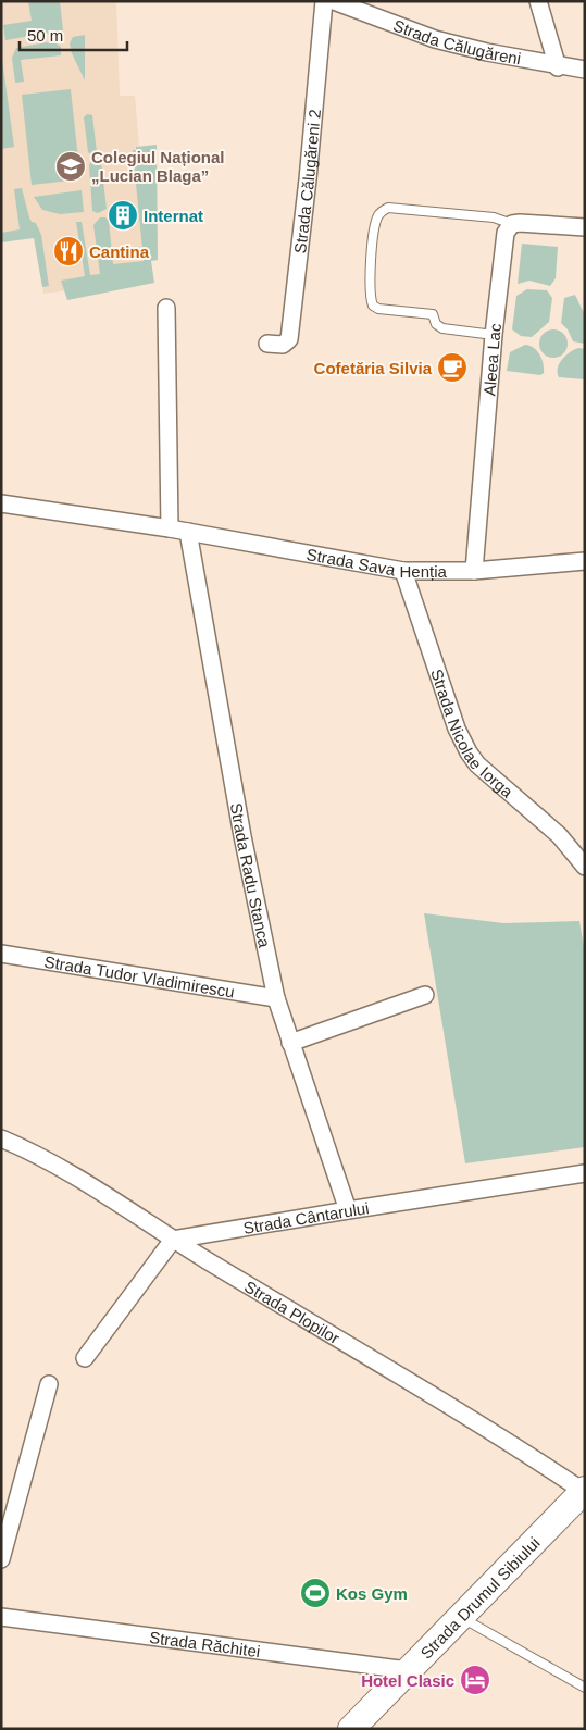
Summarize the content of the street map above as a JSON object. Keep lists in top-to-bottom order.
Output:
{
  "streets": {
    "main road": ["Strada Drumul Sibiului"],
    "street": [
      "Strada Călugăreni",
      "Strada Călugăreni 2",
      "Aleea Lac",
      "Strada Sava Henția",
      "Strada Nicolae Iorga",
      "Strada Radu Stanca",
      "Strada Tudor Vladimirescu",
      "Strada Cântarului",
      "Strada Plopilor",
      "Strada Răchitei"
    ]
  },
  "crossings": [
    ["Aleea Lac", "Strada Sava Henția"],
    ["Strada Sava Henția", "Strada Nicolae Iorga"],
    ["Strada Sava Henția", "Strada Radu Stanca"],
    ["Strada Radu Stanca", "Strada Tudor Vladimirescu"],
    ["Strada Radu Stanca", "Strada Cântarului"],
    ["Strada Cântarului", "Strada Plopilor"],
    ["Strada Plopilor", "Strada Drumul Sibiului"],
    ["Strada Drumul Sibiului", "Strada Răchitei"]
  ],
  "places": {
    "school or university": ["Colegiul Național „Lucian Blaga”"],
    "building": ["Internat"],
    "restaurant": ["Cantina"],
    "cafe": ["Cofetăria Silvia"],
    "sports": ["Kos Gym"],
    "hotel": ["Hotel Clasic"]
  },
  "scale_bar": "50 m"
}
